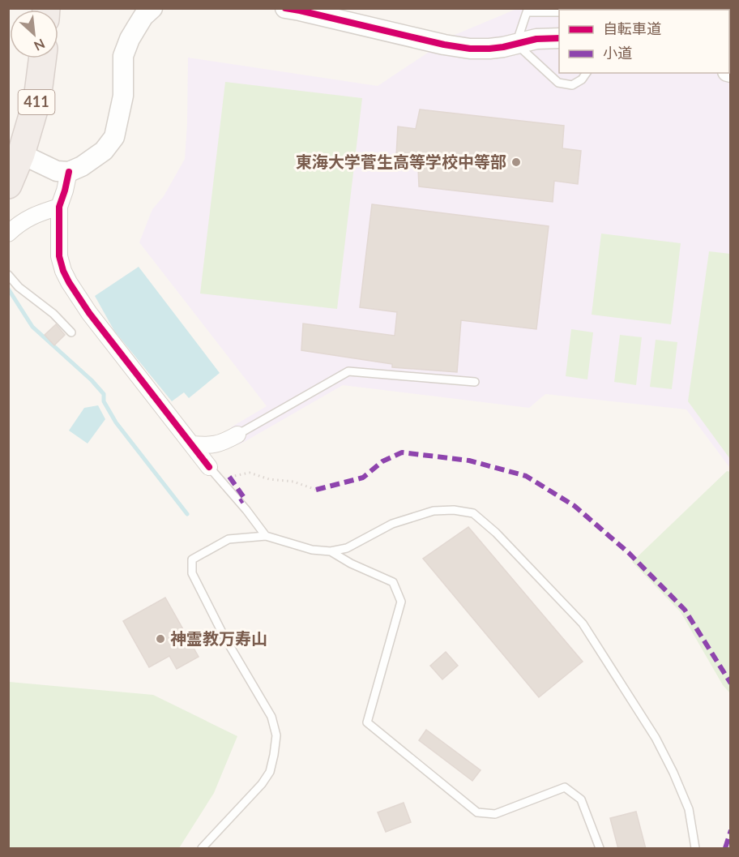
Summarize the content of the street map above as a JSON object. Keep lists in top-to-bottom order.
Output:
{
  "streets": {
    "highway": ["411"]
  },
  "places": ["東海大学菅生高等学校中等部", "神霊教万寿山"],
  "legend": ["自転車道", "小道"],
  "north": "bottom right"
}
